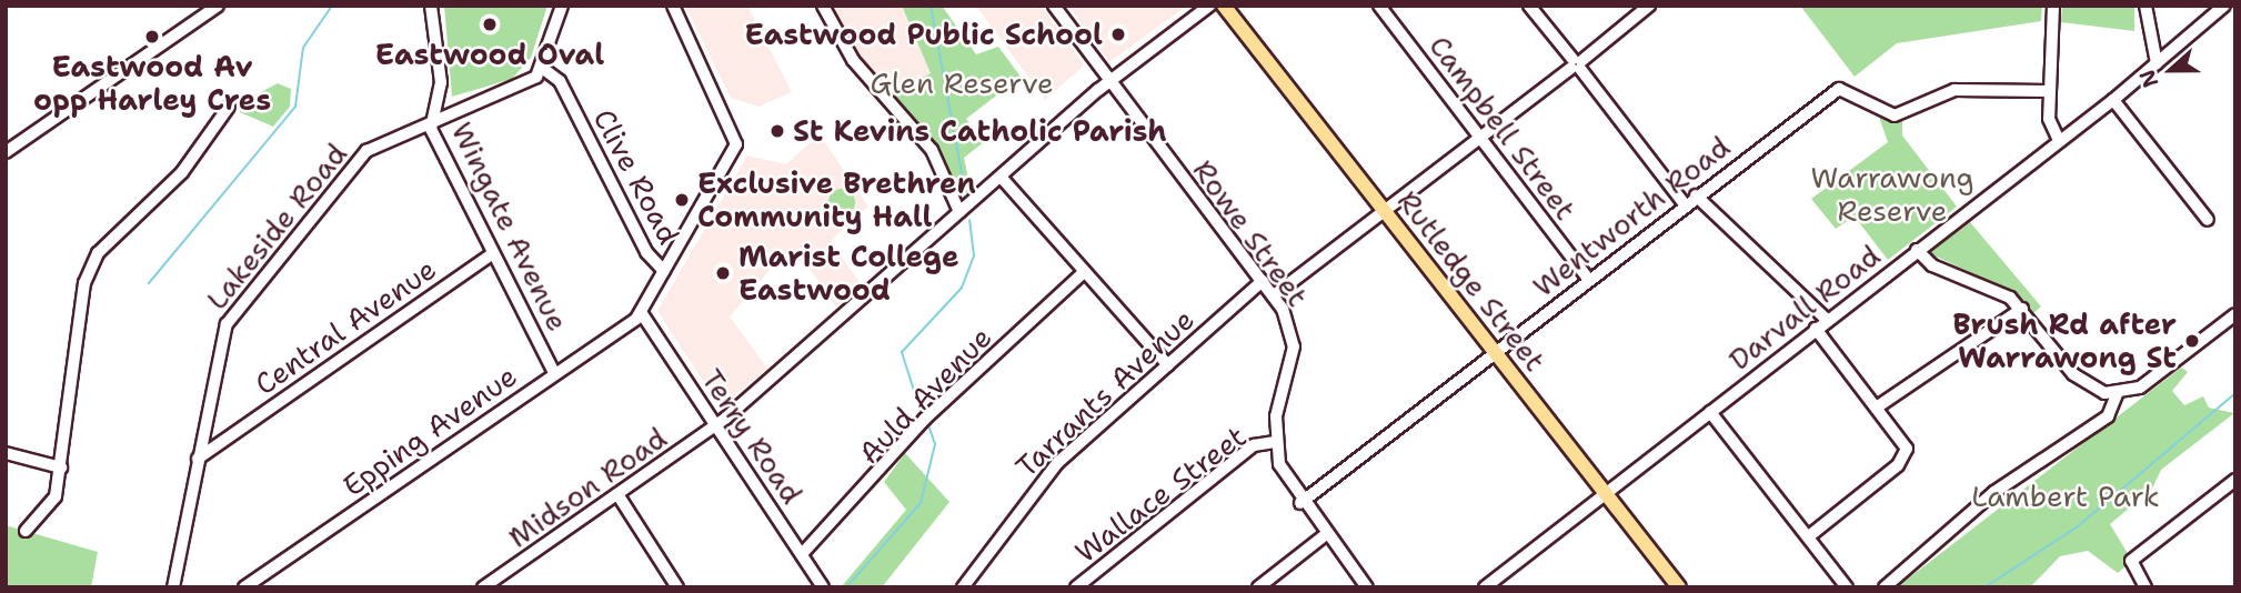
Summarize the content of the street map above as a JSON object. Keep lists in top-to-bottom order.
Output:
{
  "streets": {
    "main road": ["Rutledge Street"],
    "street": [
      "Campbell Street",
      "Clive Road",
      "Wentworth Road",
      "Lakeside Road",
      "Wingate Avenue",
      "Rowe Street",
      "Darvall Road",
      "Central Avenue",
      "Tarrants Avenue",
      "Auld Avenue",
      "Epping Avenue",
      "Terry Road",
      "Midson Road",
      "Wallace Street"
    ]
  },
  "crossings": [
    ["Campbell Street", "Wentworth Road"],
    ["Clive Road", "Lakeside Road"],
    ["Wentworth Road", "Rutledge Street"],
    ["Lakeside Road", "Wingate Avenue"],
    ["Lakeside Road", "Central Avenue"],
    ["Wingate Avenue", "Central Avenue"],
    ["Wingate Avenue", "Epping Avenue"],
    ["Rowe Street", "Tarrants Avenue"],
    ["Rowe Street", "Midson Road"],
    ["Rowe Street", "Wallace Street"],
    ["Rutledge Street", "Darvall Road"],
    ["Auld Avenue", "Terry Road"],
    ["Epping Avenue", "Terry Road"],
    ["Terry Road", "Midson Road"]
  ],
  "parks": ["Glen Reserve", "Warrawong Reserve", "Lambert Park"],
  "places": [
    "Eastwood Oval",
    "Eastwood Public School",
    "Eastwood Av opp Harley Cres",
    "St Kevins Catholic Parish",
    "Exclusive Brethren Community Hall",
    "Marist College Eastwood",
    "Brush Rd after Warrawong St"
  ],
  "north": "left"
}
